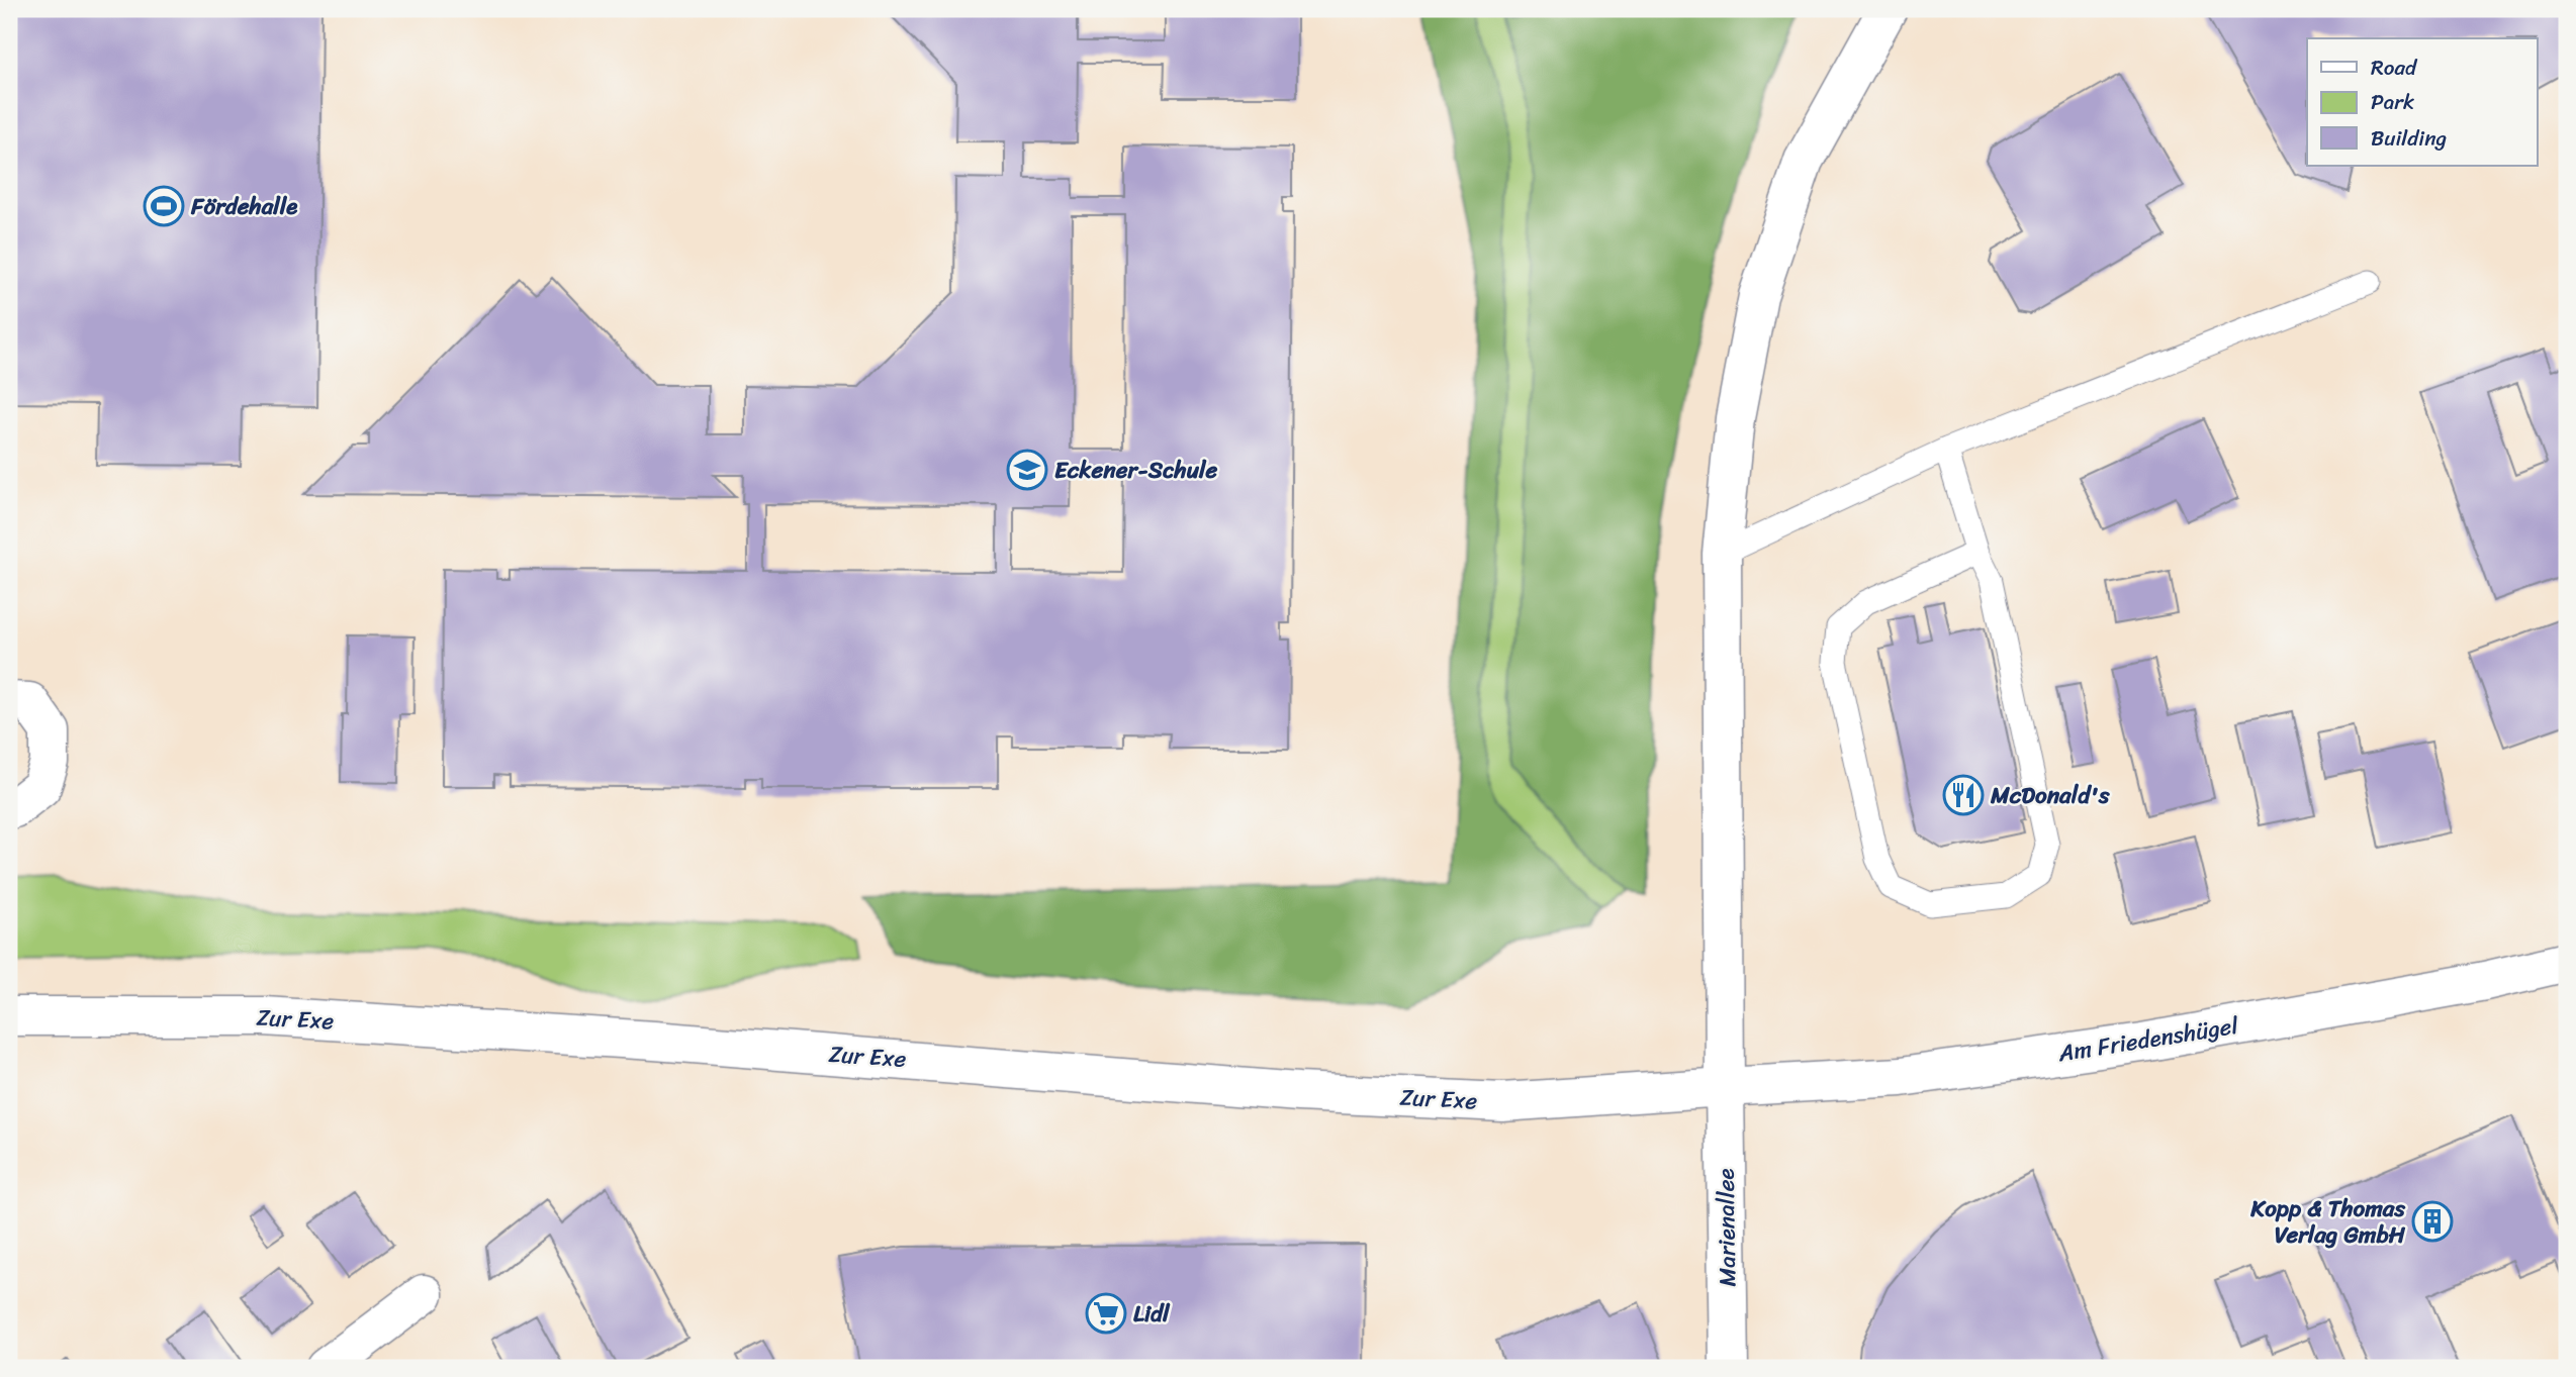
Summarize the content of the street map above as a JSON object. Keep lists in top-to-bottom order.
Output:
{
  "streets": {
    "main road": ["Zur Exe", "Am Friedenshügel", "Marienallee"]
  },
  "crossings": [
    ["Zur Exe", "Am Friedenshügel"],
    ["Zur Exe", "Marienallee"],
    ["Am Friedenshügel", "Marienallee"]
  ],
  "places": {
    "sports": ["Fördehalle"],
    "school or university": ["Eckener-Schule"],
    "restaurant": ["McDonald's"],
    "building": ["Kopp & Thomas Verlag GmbH"],
    "supermarket": ["Lidl"]
  },
  "legend": ["Road", "Park", "Building"]
}
